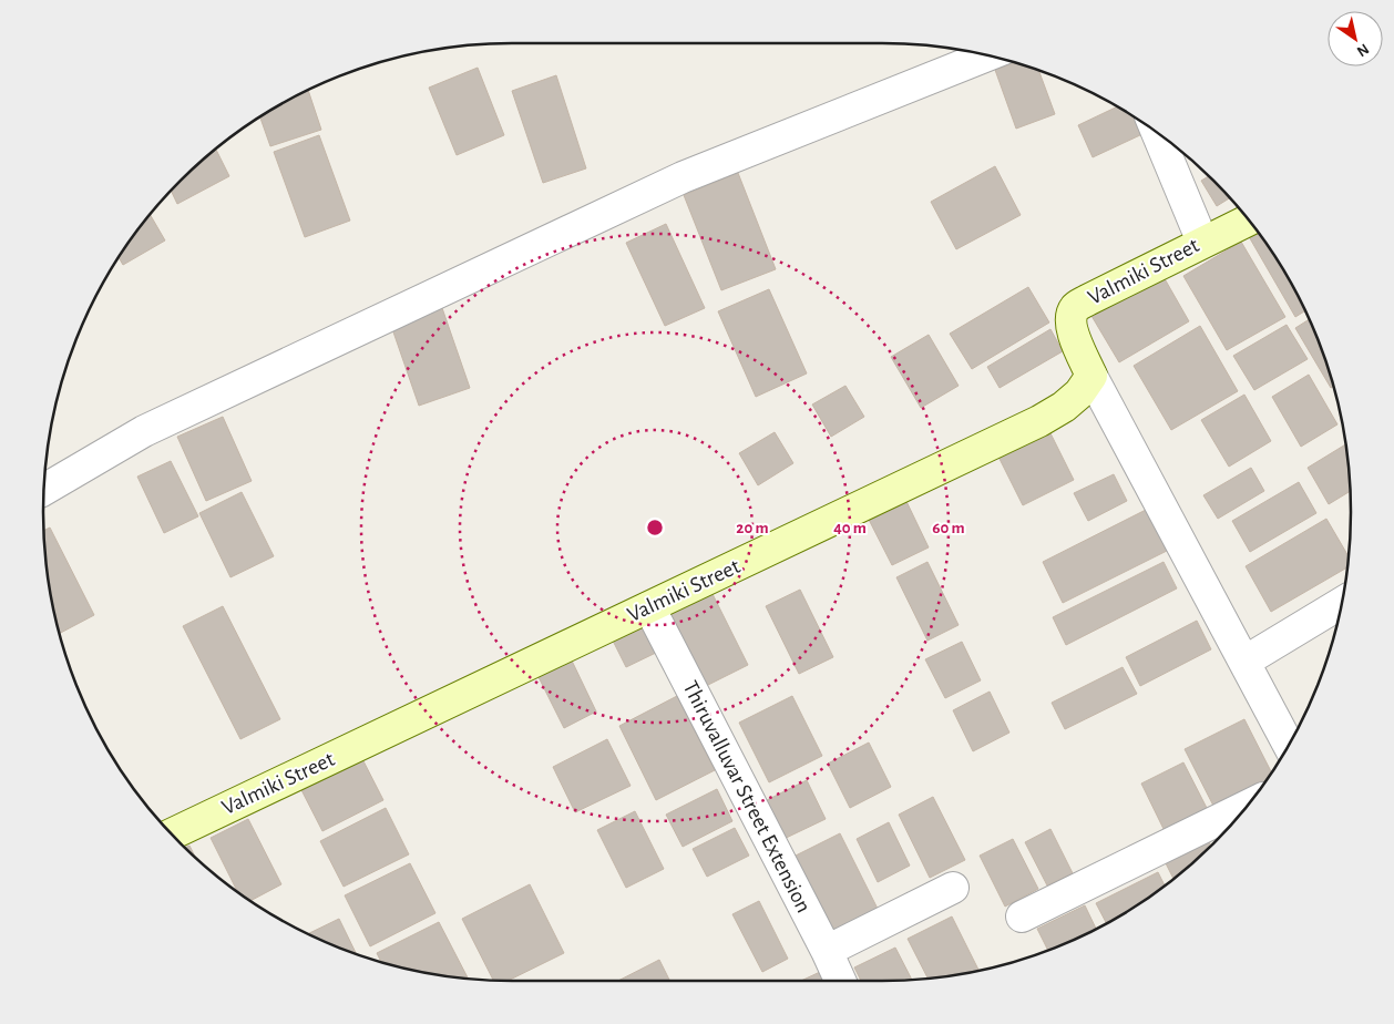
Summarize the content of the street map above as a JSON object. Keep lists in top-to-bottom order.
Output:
{
  "streets": {
    "street": ["Valmiki Street", "Thiruvalluvar Street Extension"]
  },
  "crossings": [
    ["Valmiki Street", "Thiruvalluvar Street Extension"]
  ],
  "north": "bottom right",
  "rings": ["20 m", "40 m", "60 m"]
}
